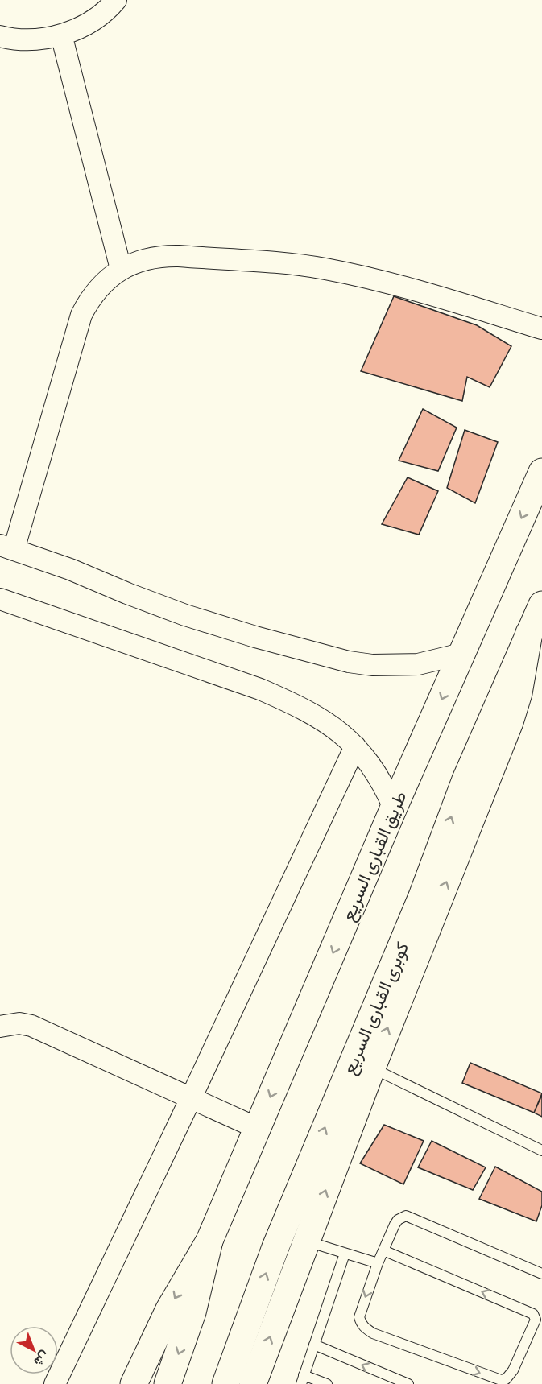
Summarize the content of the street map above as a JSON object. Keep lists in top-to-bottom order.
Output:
{
  "streets": {
    "highway": ["طريق القبارى السريع", "كوبرى القبارى السريع"]
  },
  "north": "bottom right"
}
